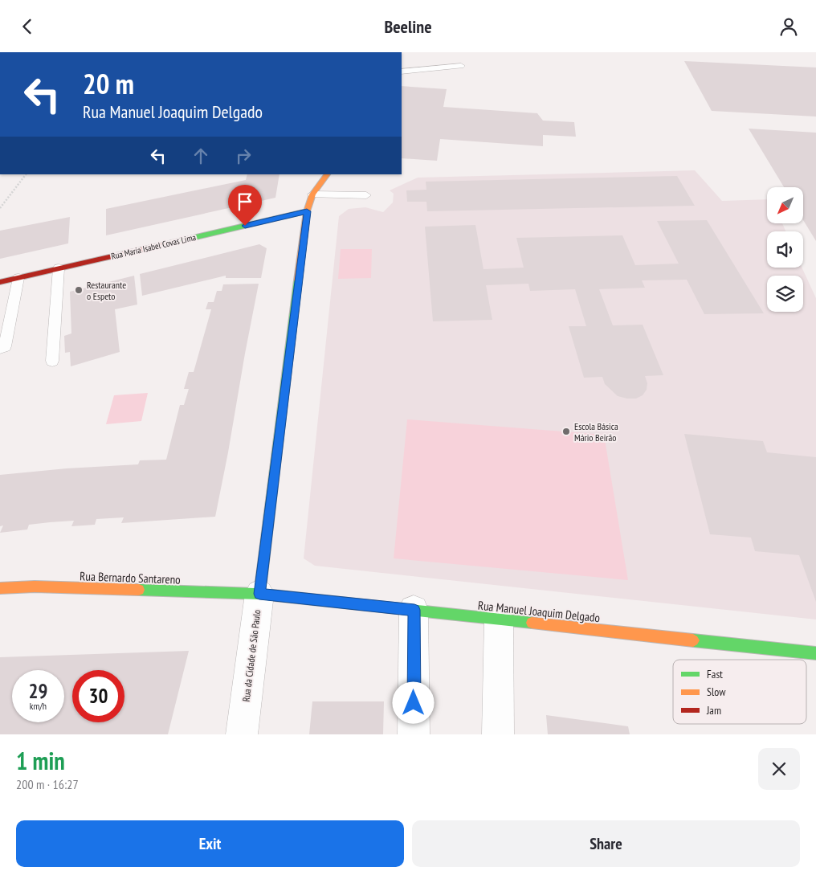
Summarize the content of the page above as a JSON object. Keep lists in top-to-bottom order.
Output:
{
  "streets": {
    "street": [
      "Rua Maria Isabel Covas Lima",
      "Rua Bernardo Santareno",
      "Rua Manuel Joaquim Delgado",
      "Rua da Cidade de São Paulo"
    ]
  },
  "crossings": [
    ["Rua Maria Isabel Covas Lima", "Rua da Cidade de São Paulo"],
    ["Rua Bernardo Santareno", "Rua Manuel Joaquim Delgado"],
    ["Rua Bernardo Santareno", "Rua da Cidade de São Paulo"],
    ["Rua Manuel Joaquim Delgado", "Rua da Cidade de São Paulo"]
  ],
  "places": ["Restaurante o Espeto", "Escola Básica Mário Beirão"],
  "legend": ["Fast", "Slow", "Jam"],
  "north": "bottom left",
  "page": {
    "header": "Beeline",
    "turn": ["20 m", "Rua Manuel Joaquim Delgado"],
    "speed": "29 km/h",
    "limit": "30",
    "heading": ["1 min", "200 m · 16:27"],
    "buttons": ["Exit", "Share"]
  }
}
